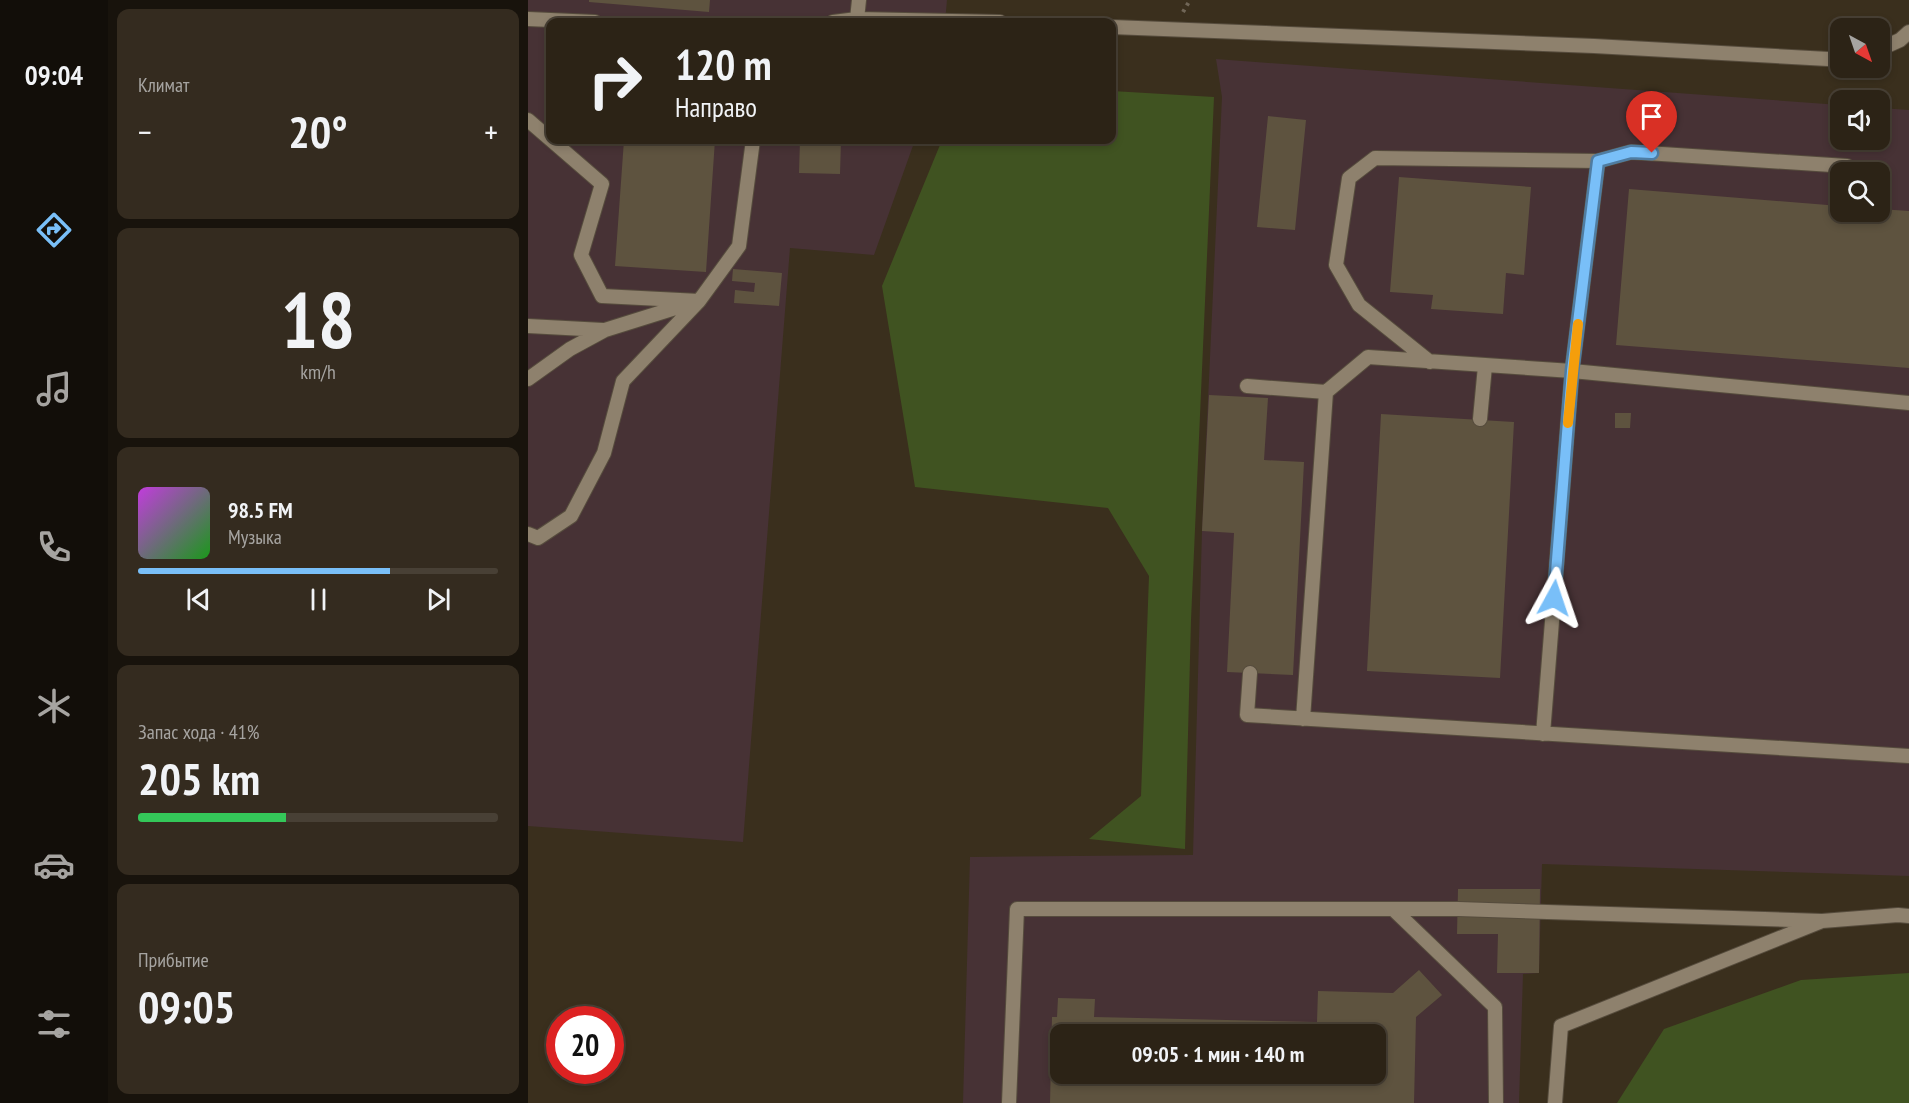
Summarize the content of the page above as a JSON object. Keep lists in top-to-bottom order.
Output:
{
  "north": "bottom right",
  "page": {
    "tabs": "09:04",
    "tile": [
      "Климат",
      ["18", "km/h"],
      ["Запас хода · 41%", "205 km"],
      ["Прибытие", "09:05"]
    ],
    "turn": ["120 m", "Направо"],
    "heat": ["−", "20°", "+"],
    "song": ["98.5 FM", "Музыка"],
    "limit": "20",
    "trip": "09:05 · 1 мин · 140 m"
  }
}
